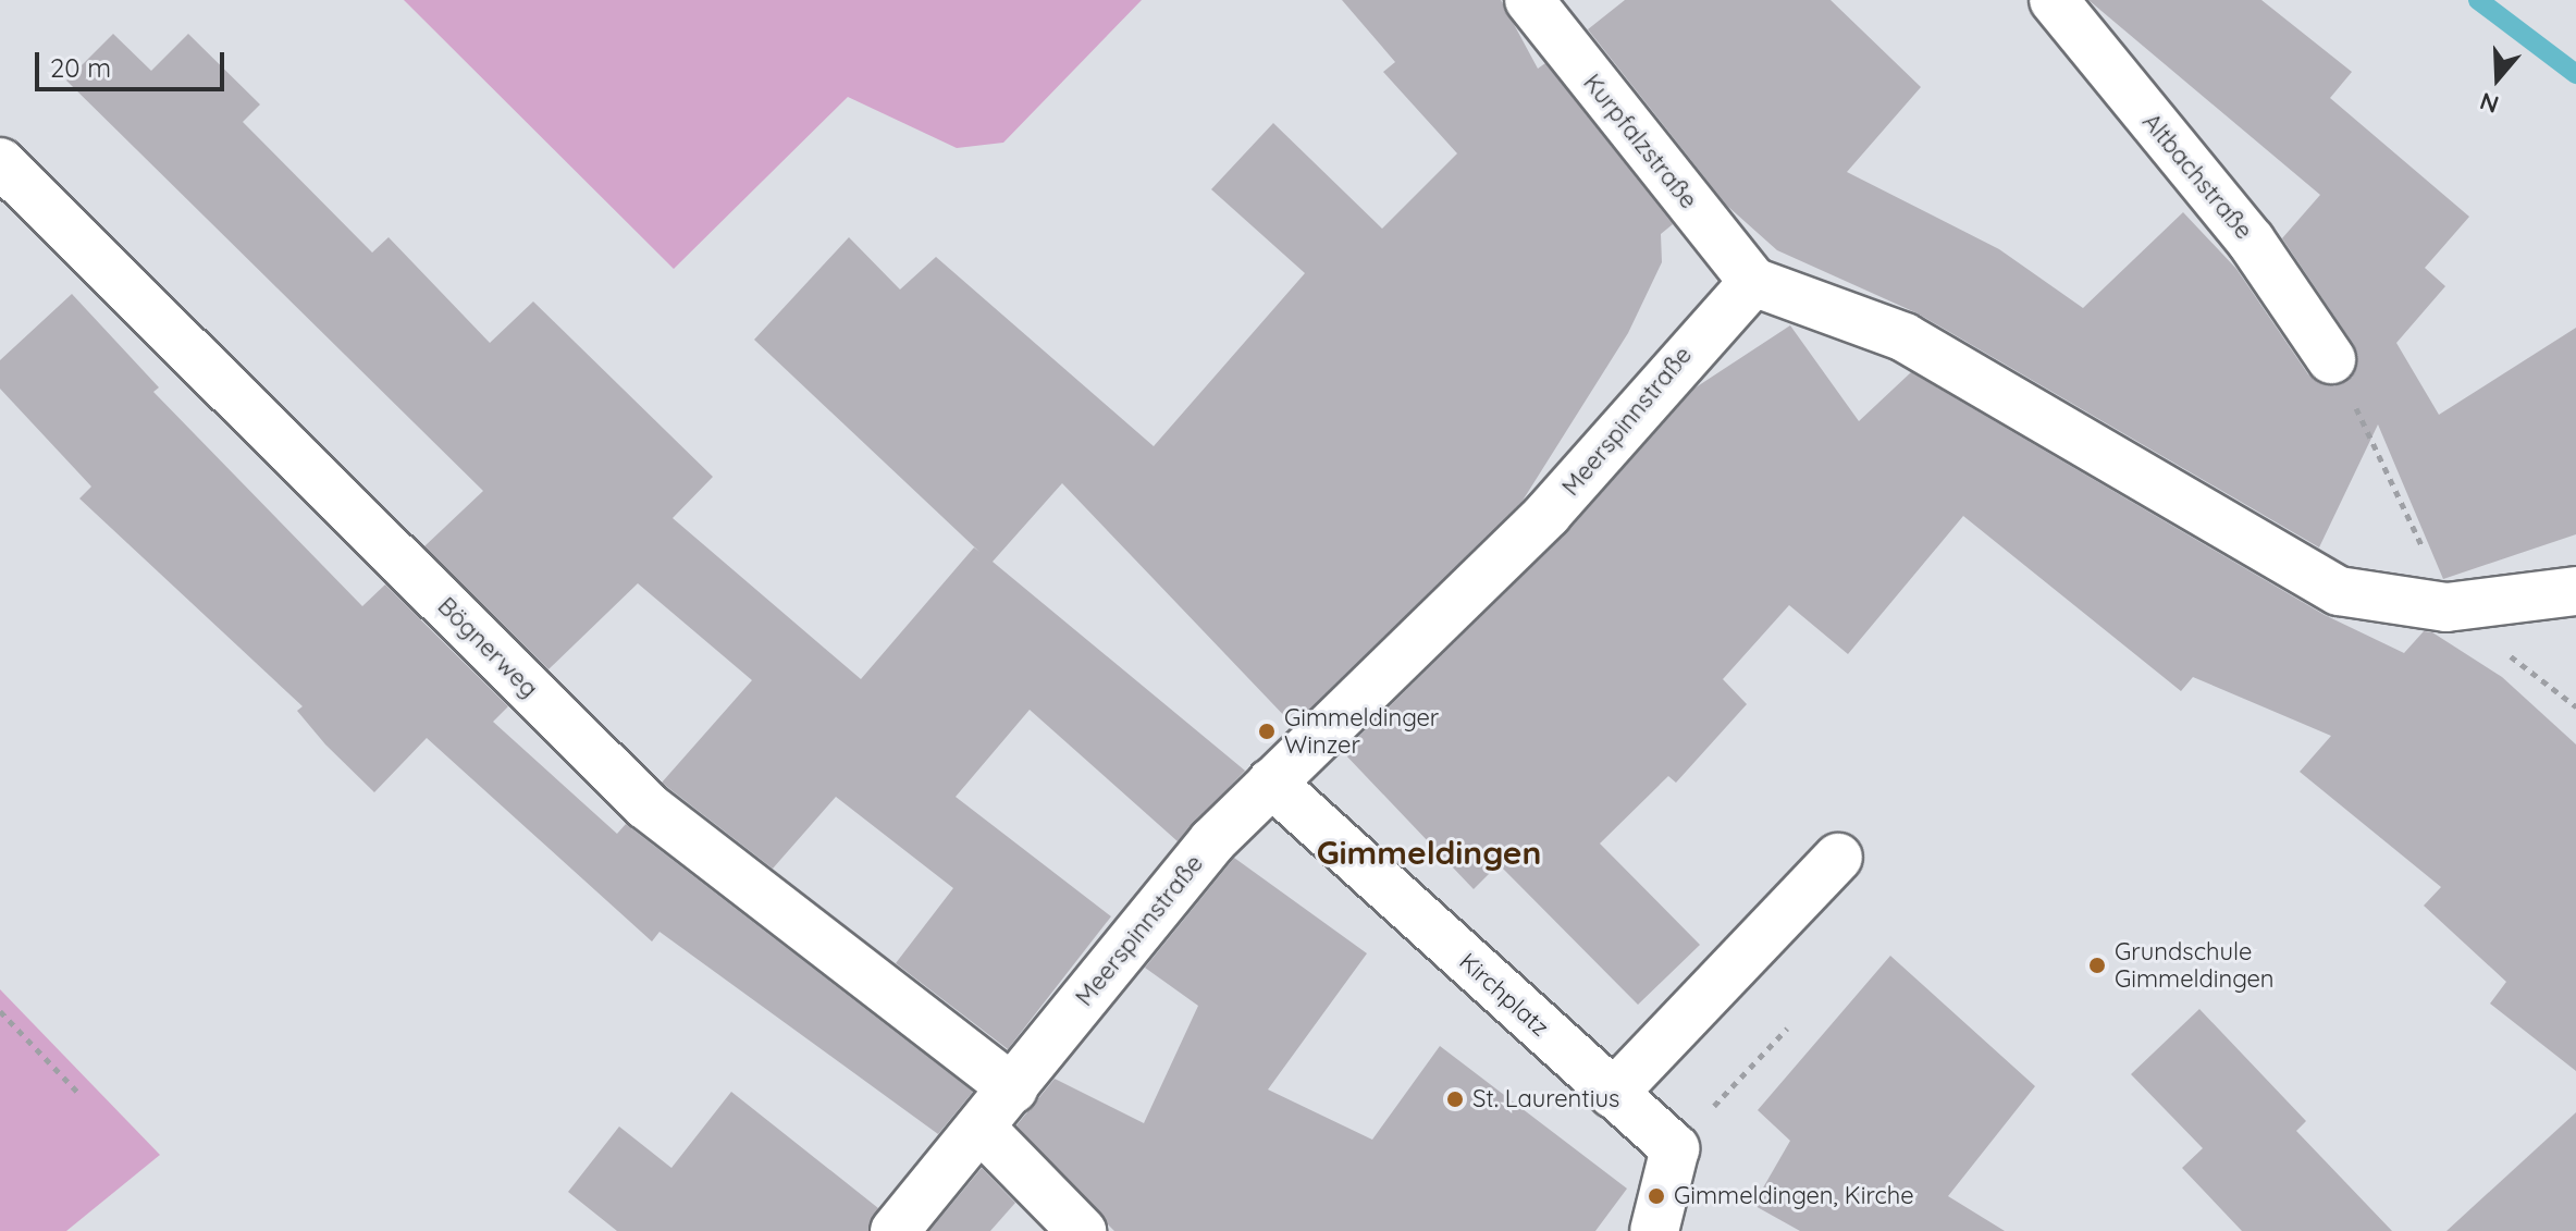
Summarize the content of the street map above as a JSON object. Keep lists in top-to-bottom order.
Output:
{
  "streets": {
    "street": [
      "Kurpfalzstraße",
      "Altbachstraße",
      "Meerspinnstraße",
      "Bögnerweg",
      "Kirchplatz"
    ]
  },
  "crossings": [
    ["Kurpfalzstraße", "Meerspinnstraße"],
    ["Meerspinnstraße", "Bögnerweg"],
    ["Meerspinnstraße", "Kirchplatz"]
  ],
  "districts": ["Gimmeldingen"],
  "places": [
    "Gimmeldinger Winzer",
    "Grundschule Gimmeldingen",
    "St. Laurentius",
    "Gimmeldingen, Kirche"
  ],
  "scale_bar": "20 m",
  "north": "bottom"
}
